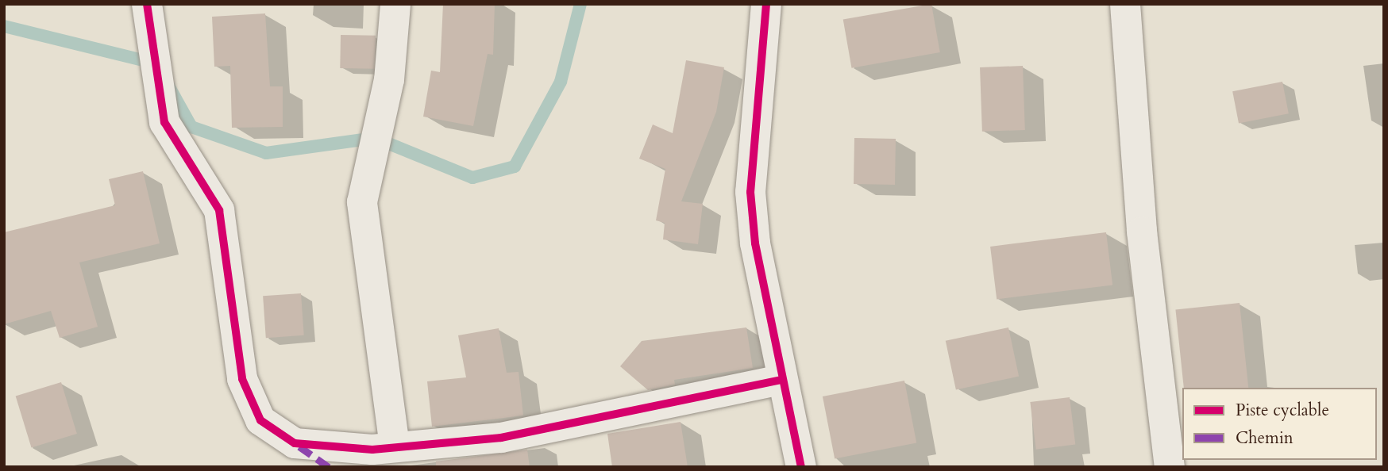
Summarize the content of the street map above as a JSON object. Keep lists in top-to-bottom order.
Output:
{
  "legend": ["Piste cyclable", "Chemin"]
}
